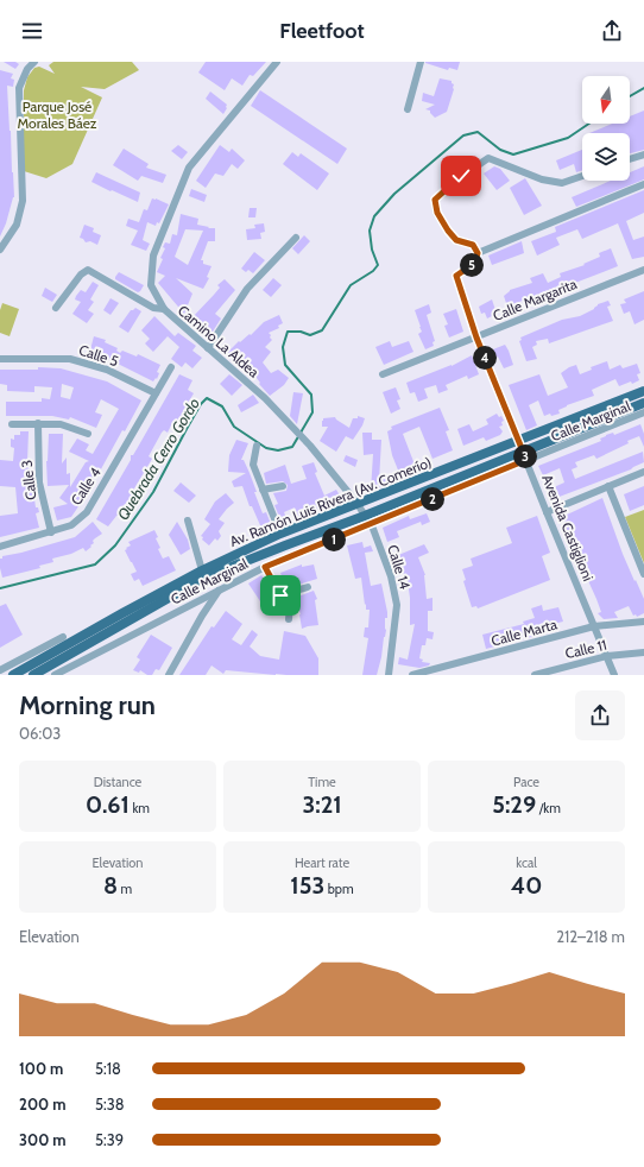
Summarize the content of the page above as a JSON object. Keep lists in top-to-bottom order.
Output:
{
  "streets": {
    "main road": ["Av. Ramón Luis Rivera (Av. Comerío)"],
    "street": [
      "Calle Margarita",
      "Camino La Aldea",
      "Calle 5",
      "Calle Marginal",
      "Calle 3",
      "Calle 4",
      "Avenida Castiglioni",
      "Calle 14",
      "Calle Marta",
      "Calle 11"
    ]
  },
  "crossings": [
    ["Calle Margarita", "Avenida Castiglioni"],
    ["Camino La Aldea", "Calle Marginal"],
    ["Camino La Aldea", "Av. Ramón Luis Rivera (Av. Comerío)"],
    ["Camino La Aldea", "Calle 14"],
    ["Calle 5", "Calle 4"],
    ["Calle Marginal", "Av. Ramón Luis Rivera (Av. Comerío)"],
    ["Calle Marginal", "Avenida Castiglioni"],
    ["Calle Marginal", "Calle 14"],
    ["Calle 3", "Calle 4"],
    ["Av. Ramón Luis Rivera (Av. Comerío)", "Avenida Castiglioni"],
    ["Avenida Castiglioni", "Calle Marta"],
    ["Avenida Castiglioni", "Calle 11"]
  ],
  "water": ["Quebrada Cerro Gordo"],
  "parks": ["Parque José Morales Báez"],
  "north": "bottom",
  "page": {
    "header": "Fleetfoot",
    "pins": [
      "5",
      "4",
      "3",
      "2",
      "1"
    ],
    "heading": ["Morning run", "06:03"],
    "stats": [
      ["Distance", "0.61 km"],
      ["Time", "3:21"],
      ["Pace", "5:29 /km"],
      ["Elevation", "8 m"],
      ["Heart rate", "153 bpm"],
      ["kcal", "40"]
    ],
    "chart": ["Elevation", "212–218 m"],
    "list": [
      {
        "name": "100 m",
        "note": "5:18"
      },
      {
        "name": "200 m",
        "note": "5:38"
      },
      {
        "name": "300 m",
        "note": "5:39"
      }
    ]
  }
}
